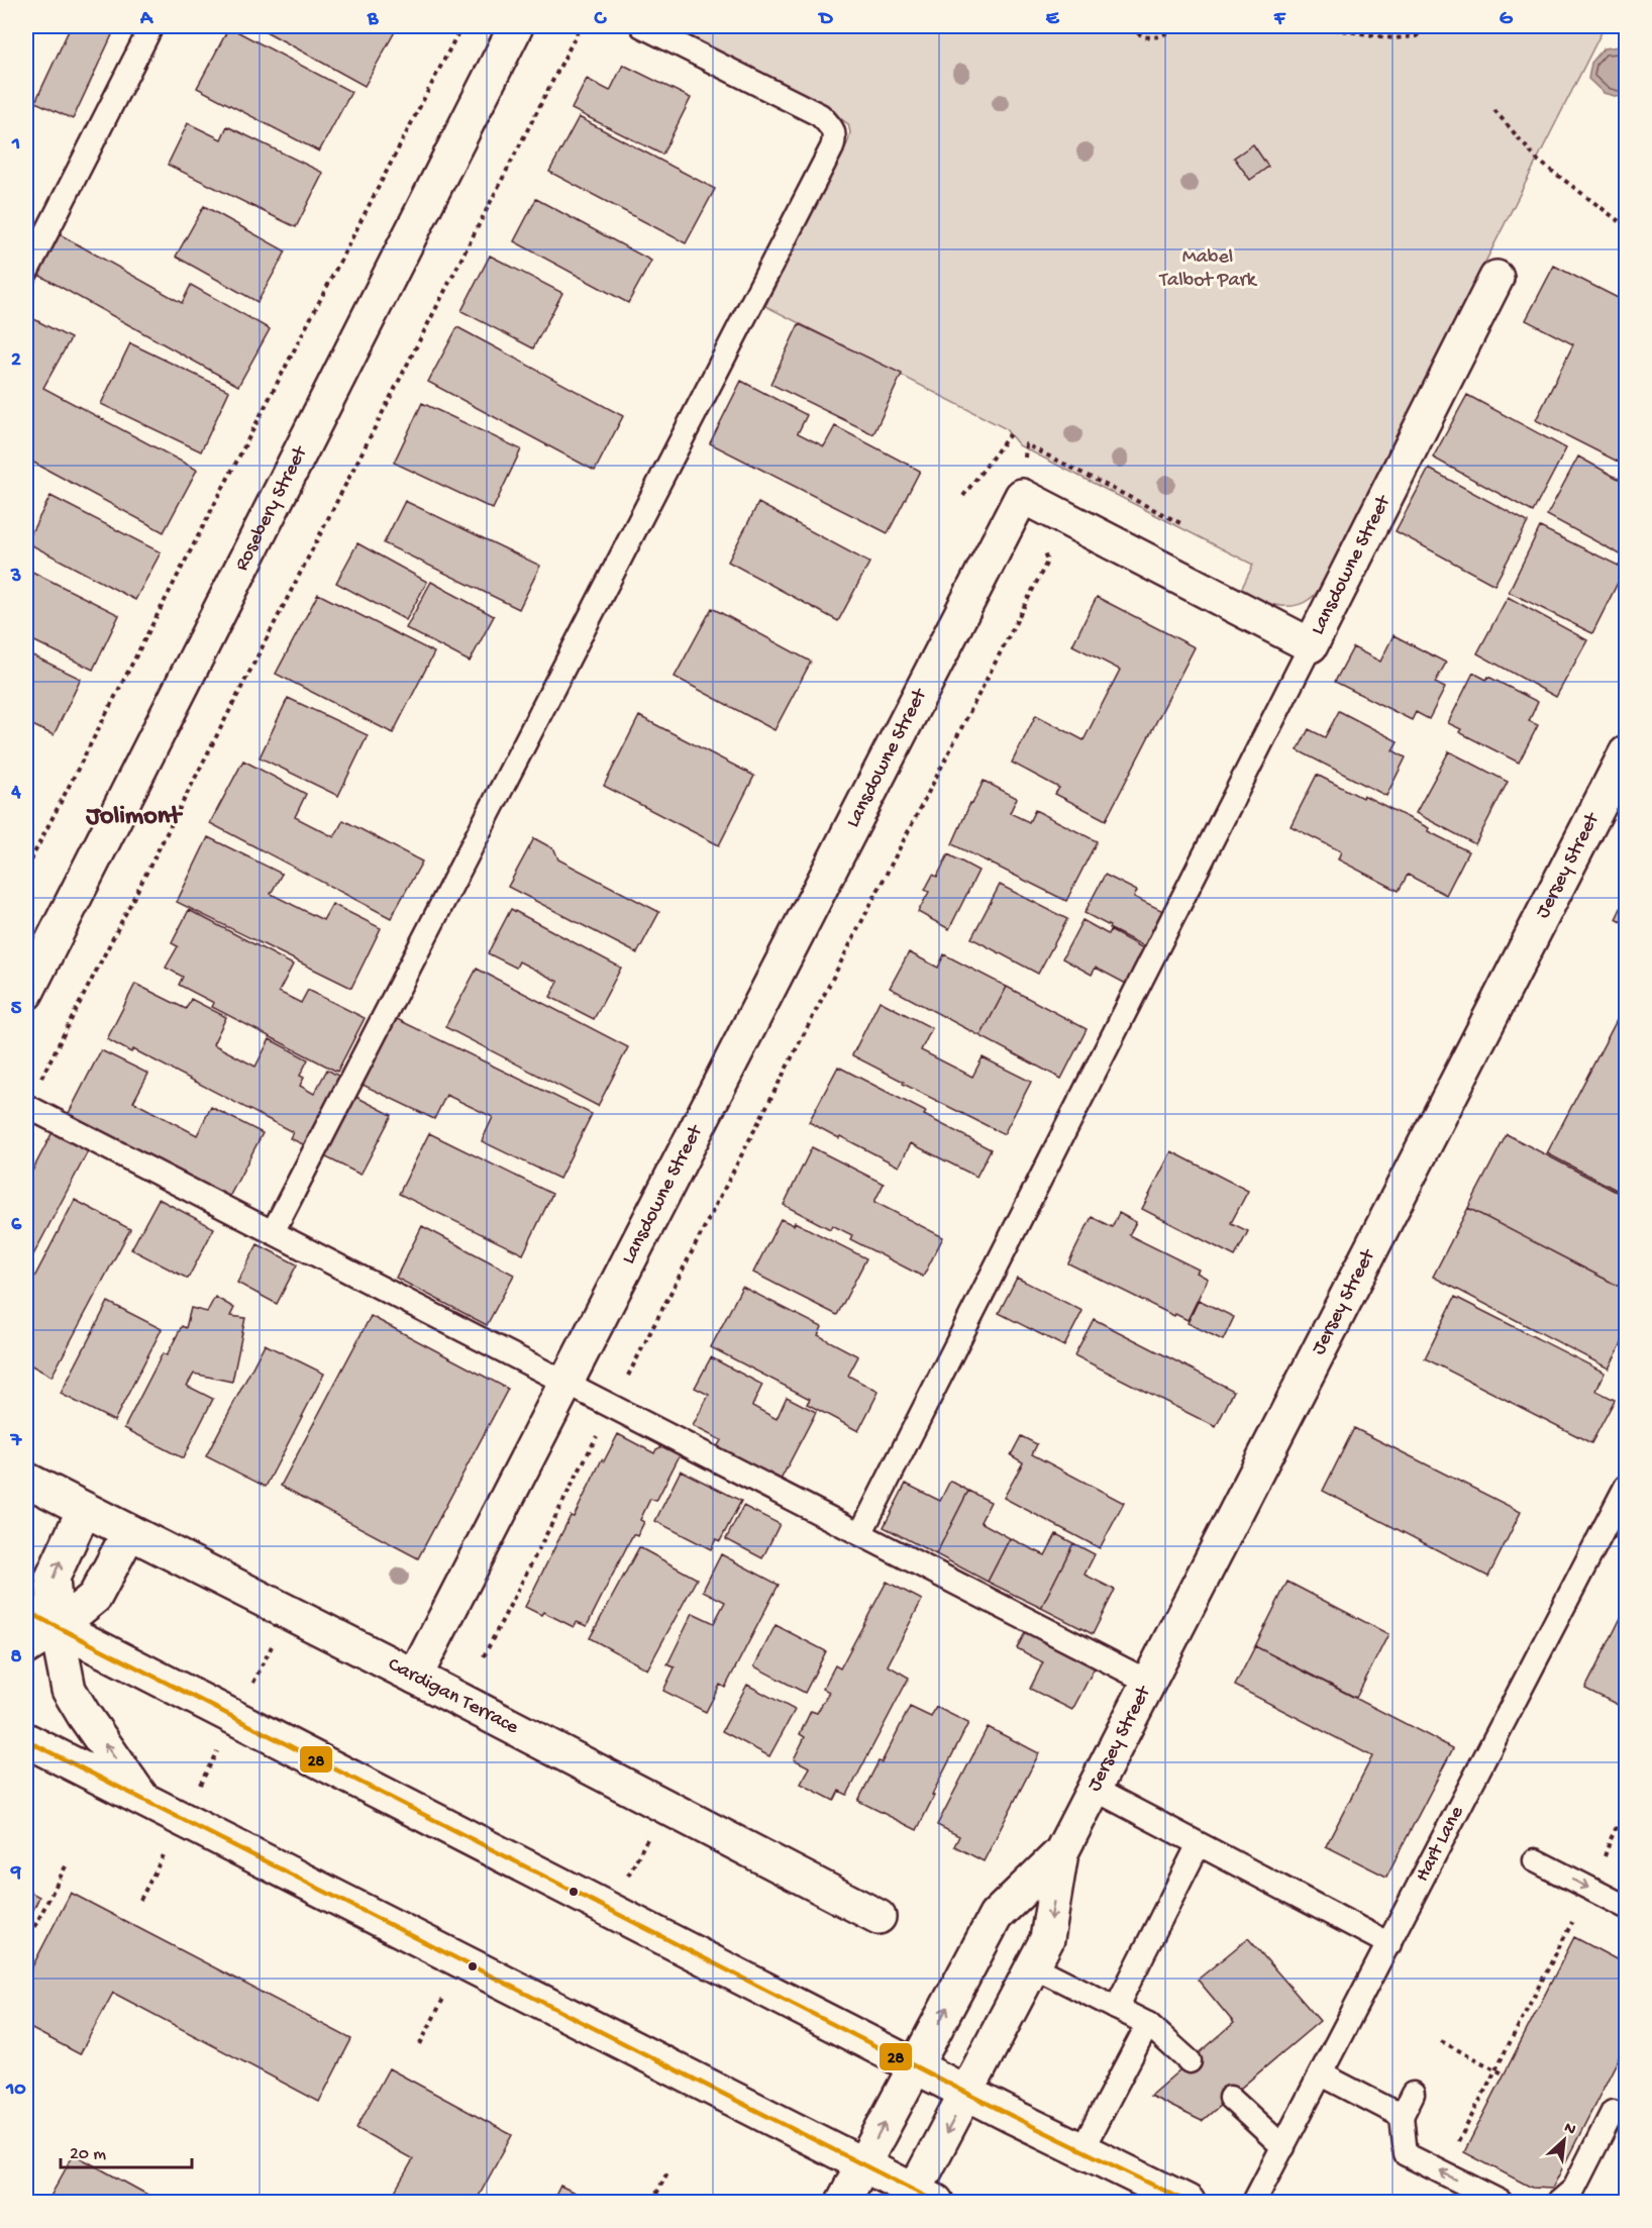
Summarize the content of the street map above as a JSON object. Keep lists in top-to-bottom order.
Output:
{
  "streets": {
    "street": [
      "Rosebery Street",
      "Lansdowne Street",
      "Jersey Street",
      "Cardigan Terrace"
    ],
    "lane": ["Hart Lane"]
  },
  "crossings": [
    ["Lansdowne Street", "Cardigan Terrace"]
  ],
  "districts": ["Jolimont"],
  "parks": ["Mabel Talbot Park"],
  "lines": ["transit line 28"],
  "scale_bar": "20 m",
  "north": "top right",
  "grid": {
    "columns": [
      "A",
      "B",
      "C",
      "D",
      "E",
      "F",
      "G"
    ],
    "rows": [
      "1",
      "2",
      "3",
      "4",
      "5",
      "6",
      "7",
      "8",
      "9",
      "10"
    ]
  }
}
